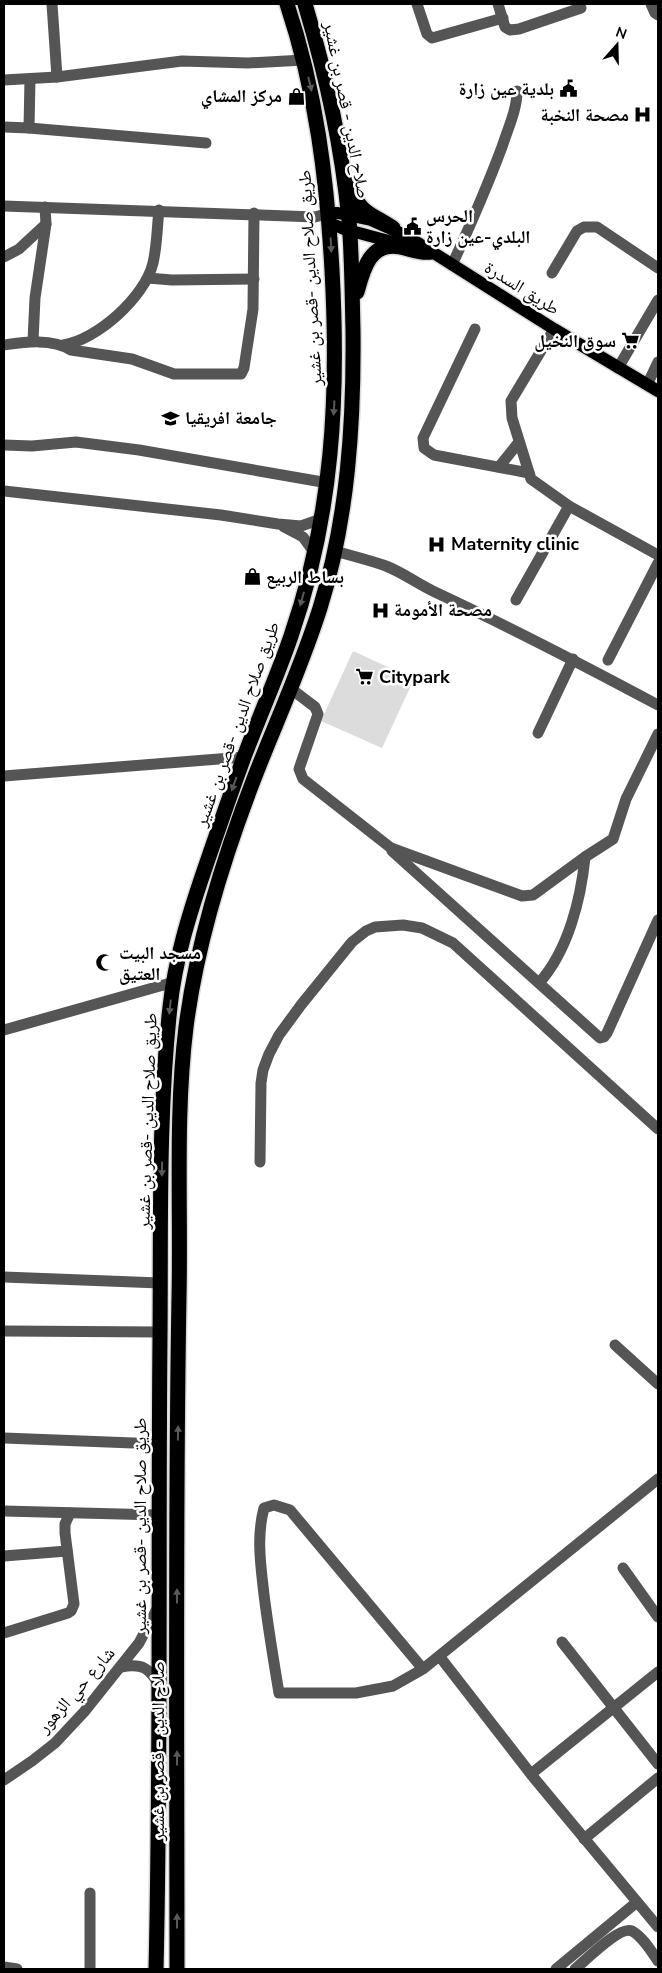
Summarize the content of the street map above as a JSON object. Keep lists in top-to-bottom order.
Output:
{
  "streets": {
    "highway": ["صلاح الدين - قصر بن غشير", "طريق صلاح الدين -قصر بن غشير"],
    "main road": ["طريق السدرة"],
    "street": ["شارع حي الزهور"]
  },
  "crossings": [
    ["صلاح الدين - قصر بن غشير", "طريق السدرة"],
    ["طريق صلاح الدين -قصر بن غشير", "طريق السدرة"],
    ["طريق صلاح الدين -قصر بن غشير", "شارع حي الزهور"]
  ],
  "one_way": ["صلاح الدين - قصر بن غشير", "طريق صلاح الدين -قصر بن غشير"],
  "places": {
    "public building": ["بلدية عين زارة", "الحرس البلدي-عين زارة"],
    "shop": ["مركز المشاي", "بساط الربيع"],
    "hospital": ["مصحة النخبة", "Maternity clinic", "مصحة الأمومة"],
    "supermarket": ["سوق النخيل", "Citypark"],
    "school or university": ["جامعة افريقيا"],
    "mosque": ["مسجد البيت العتيق"]
  },
  "north": "top"
}
